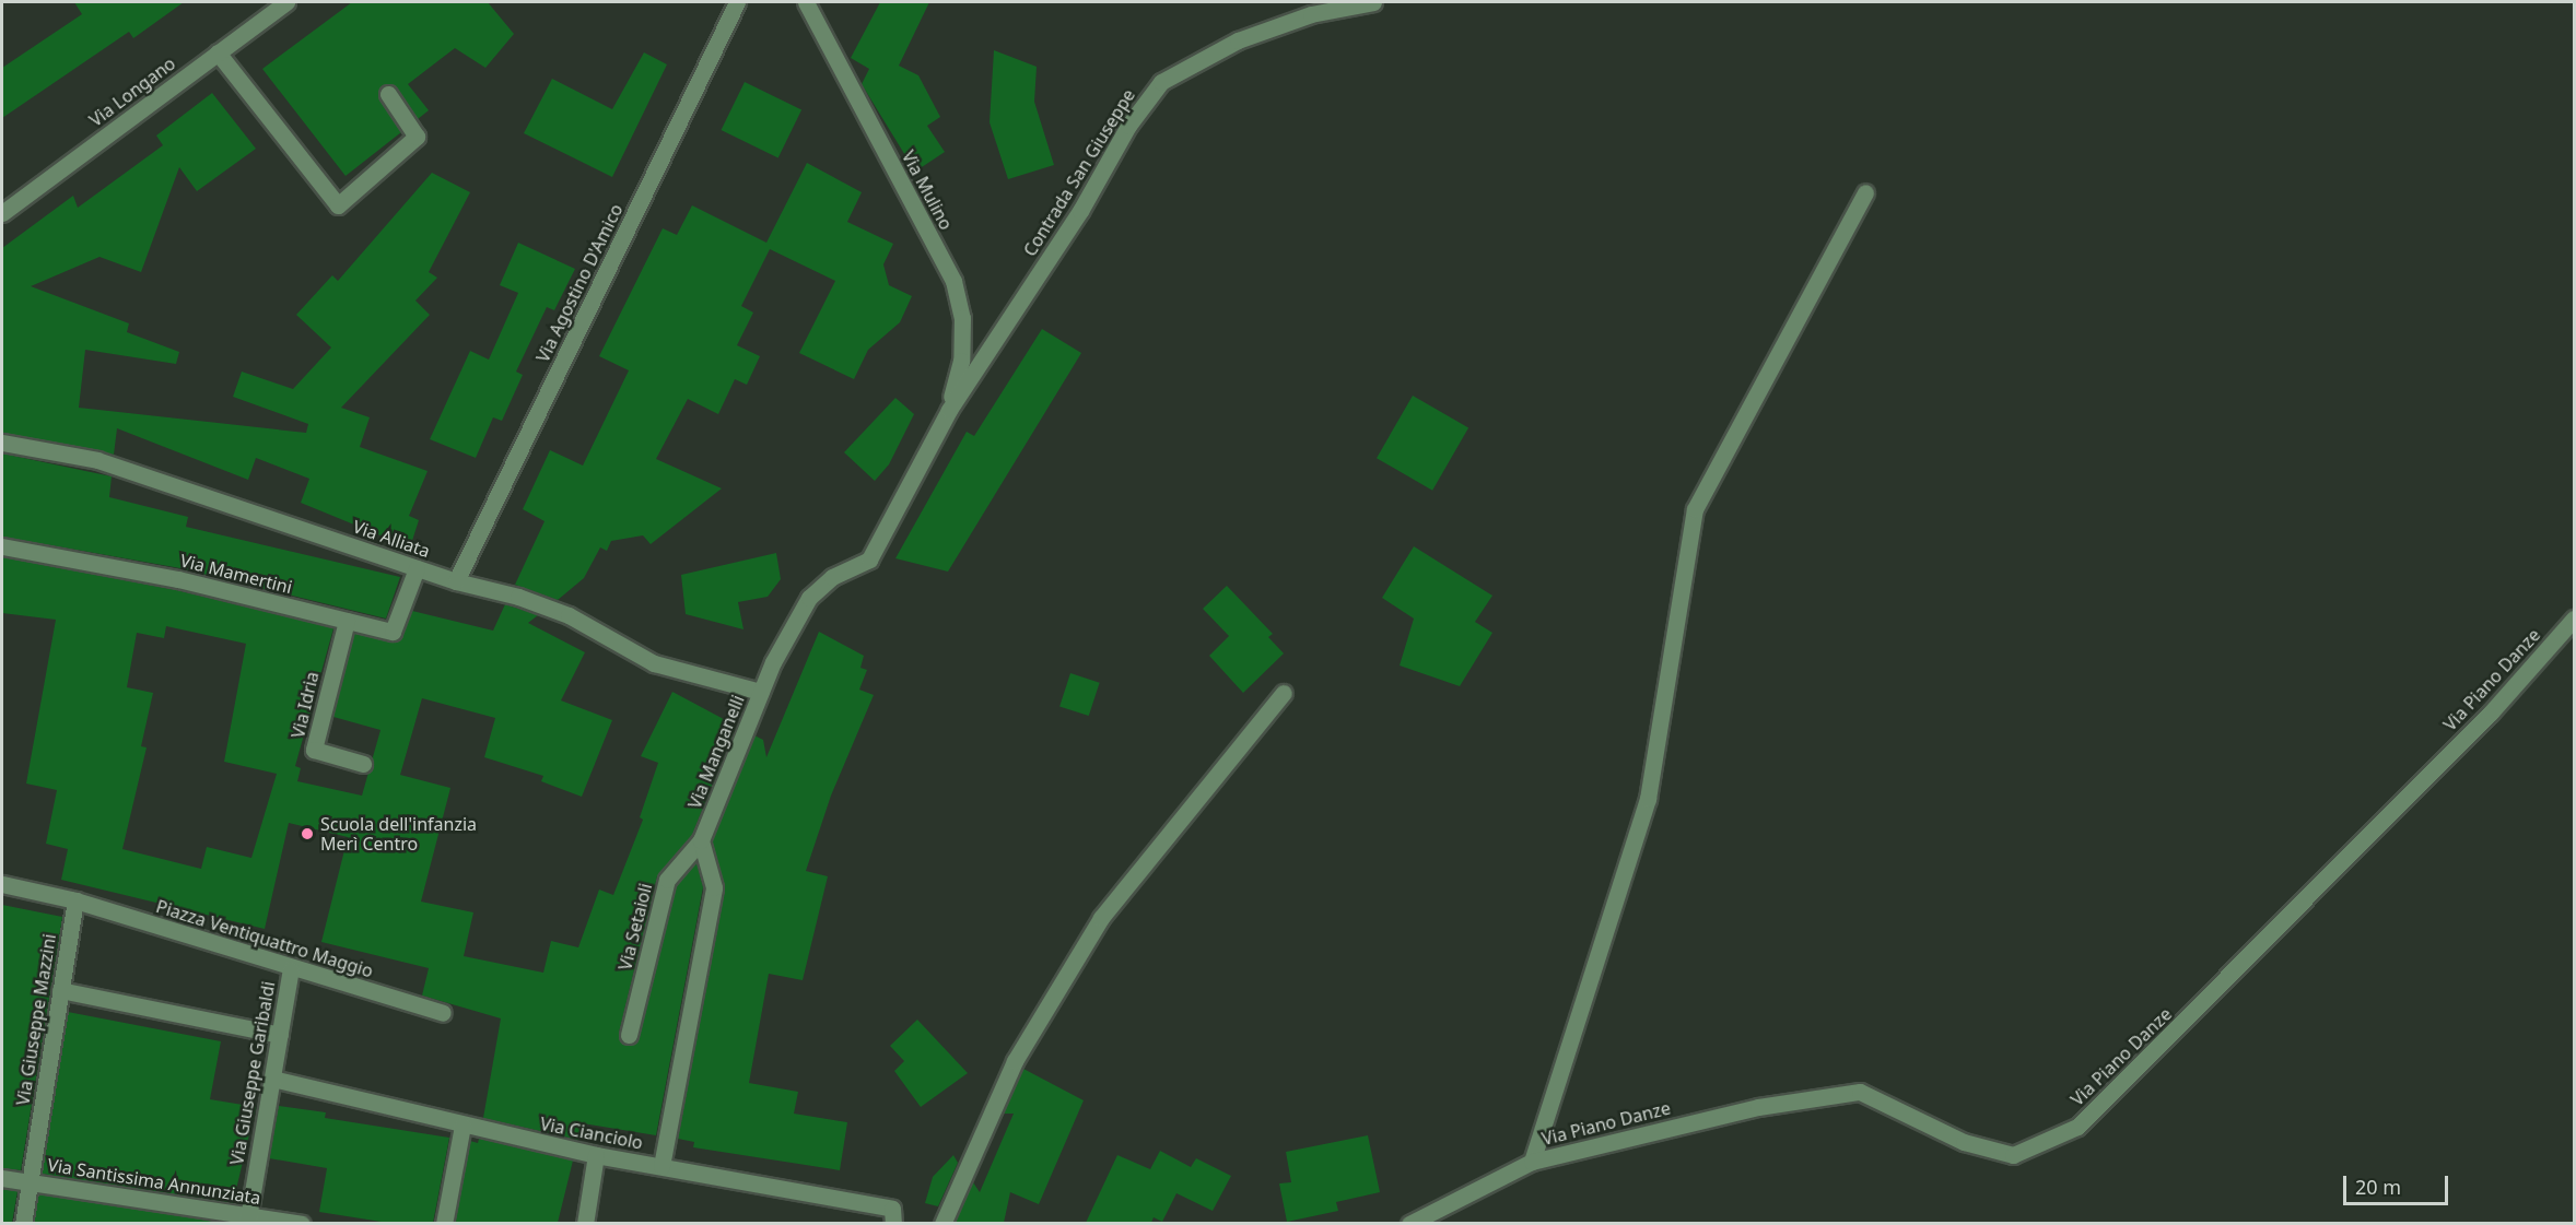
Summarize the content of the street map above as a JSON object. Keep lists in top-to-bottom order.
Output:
{
  "streets": {
    "street": [
      "Via Longano",
      "Contrada San Giuseppe",
      "Via Mulino",
      "Via Agostino D'Amico",
      "Via Alliata",
      "Via Mamertini",
      "Via Piano Danze",
      "Via Idria",
      "Via Manganelli",
      "Via Setaioli",
      "Piazza Ventiquattro Maggio",
      "Via Giuseppe Mazzini",
      "Via Giuseppe Garibaldi",
      "Via Cianciolo",
      "Via Santissima Annunziata"
    ]
  },
  "crossings": [
    ["Contrada San Giuseppe", "Via Mulino"],
    ["Contrada San Giuseppe", "Via Manganelli"],
    ["Via Mulino", "Via Manganelli"],
    ["Via Agostino D'Amico", "Via Alliata"],
    ["Via Alliata", "Via Mamertini"],
    ["Via Alliata", "Via Manganelli"],
    ["Via Mamertini", "Via Idria"],
    ["Via Manganelli", "Via Setaioli"],
    ["Piazza Ventiquattro Maggio", "Via Giuseppe Mazzini"],
    ["Piazza Ventiquattro Maggio", "Via Giuseppe Garibaldi"],
    ["Via Giuseppe Mazzini", "Via Santissima Annunziata"],
    ["Via Giuseppe Garibaldi", "Via Cianciolo"],
    ["Via Giuseppe Garibaldi", "Via Santissima Annunziata"]
  ],
  "places": ["Scuola dell'infanzia Merì Centro"],
  "scale_bar": "20 m"
}
